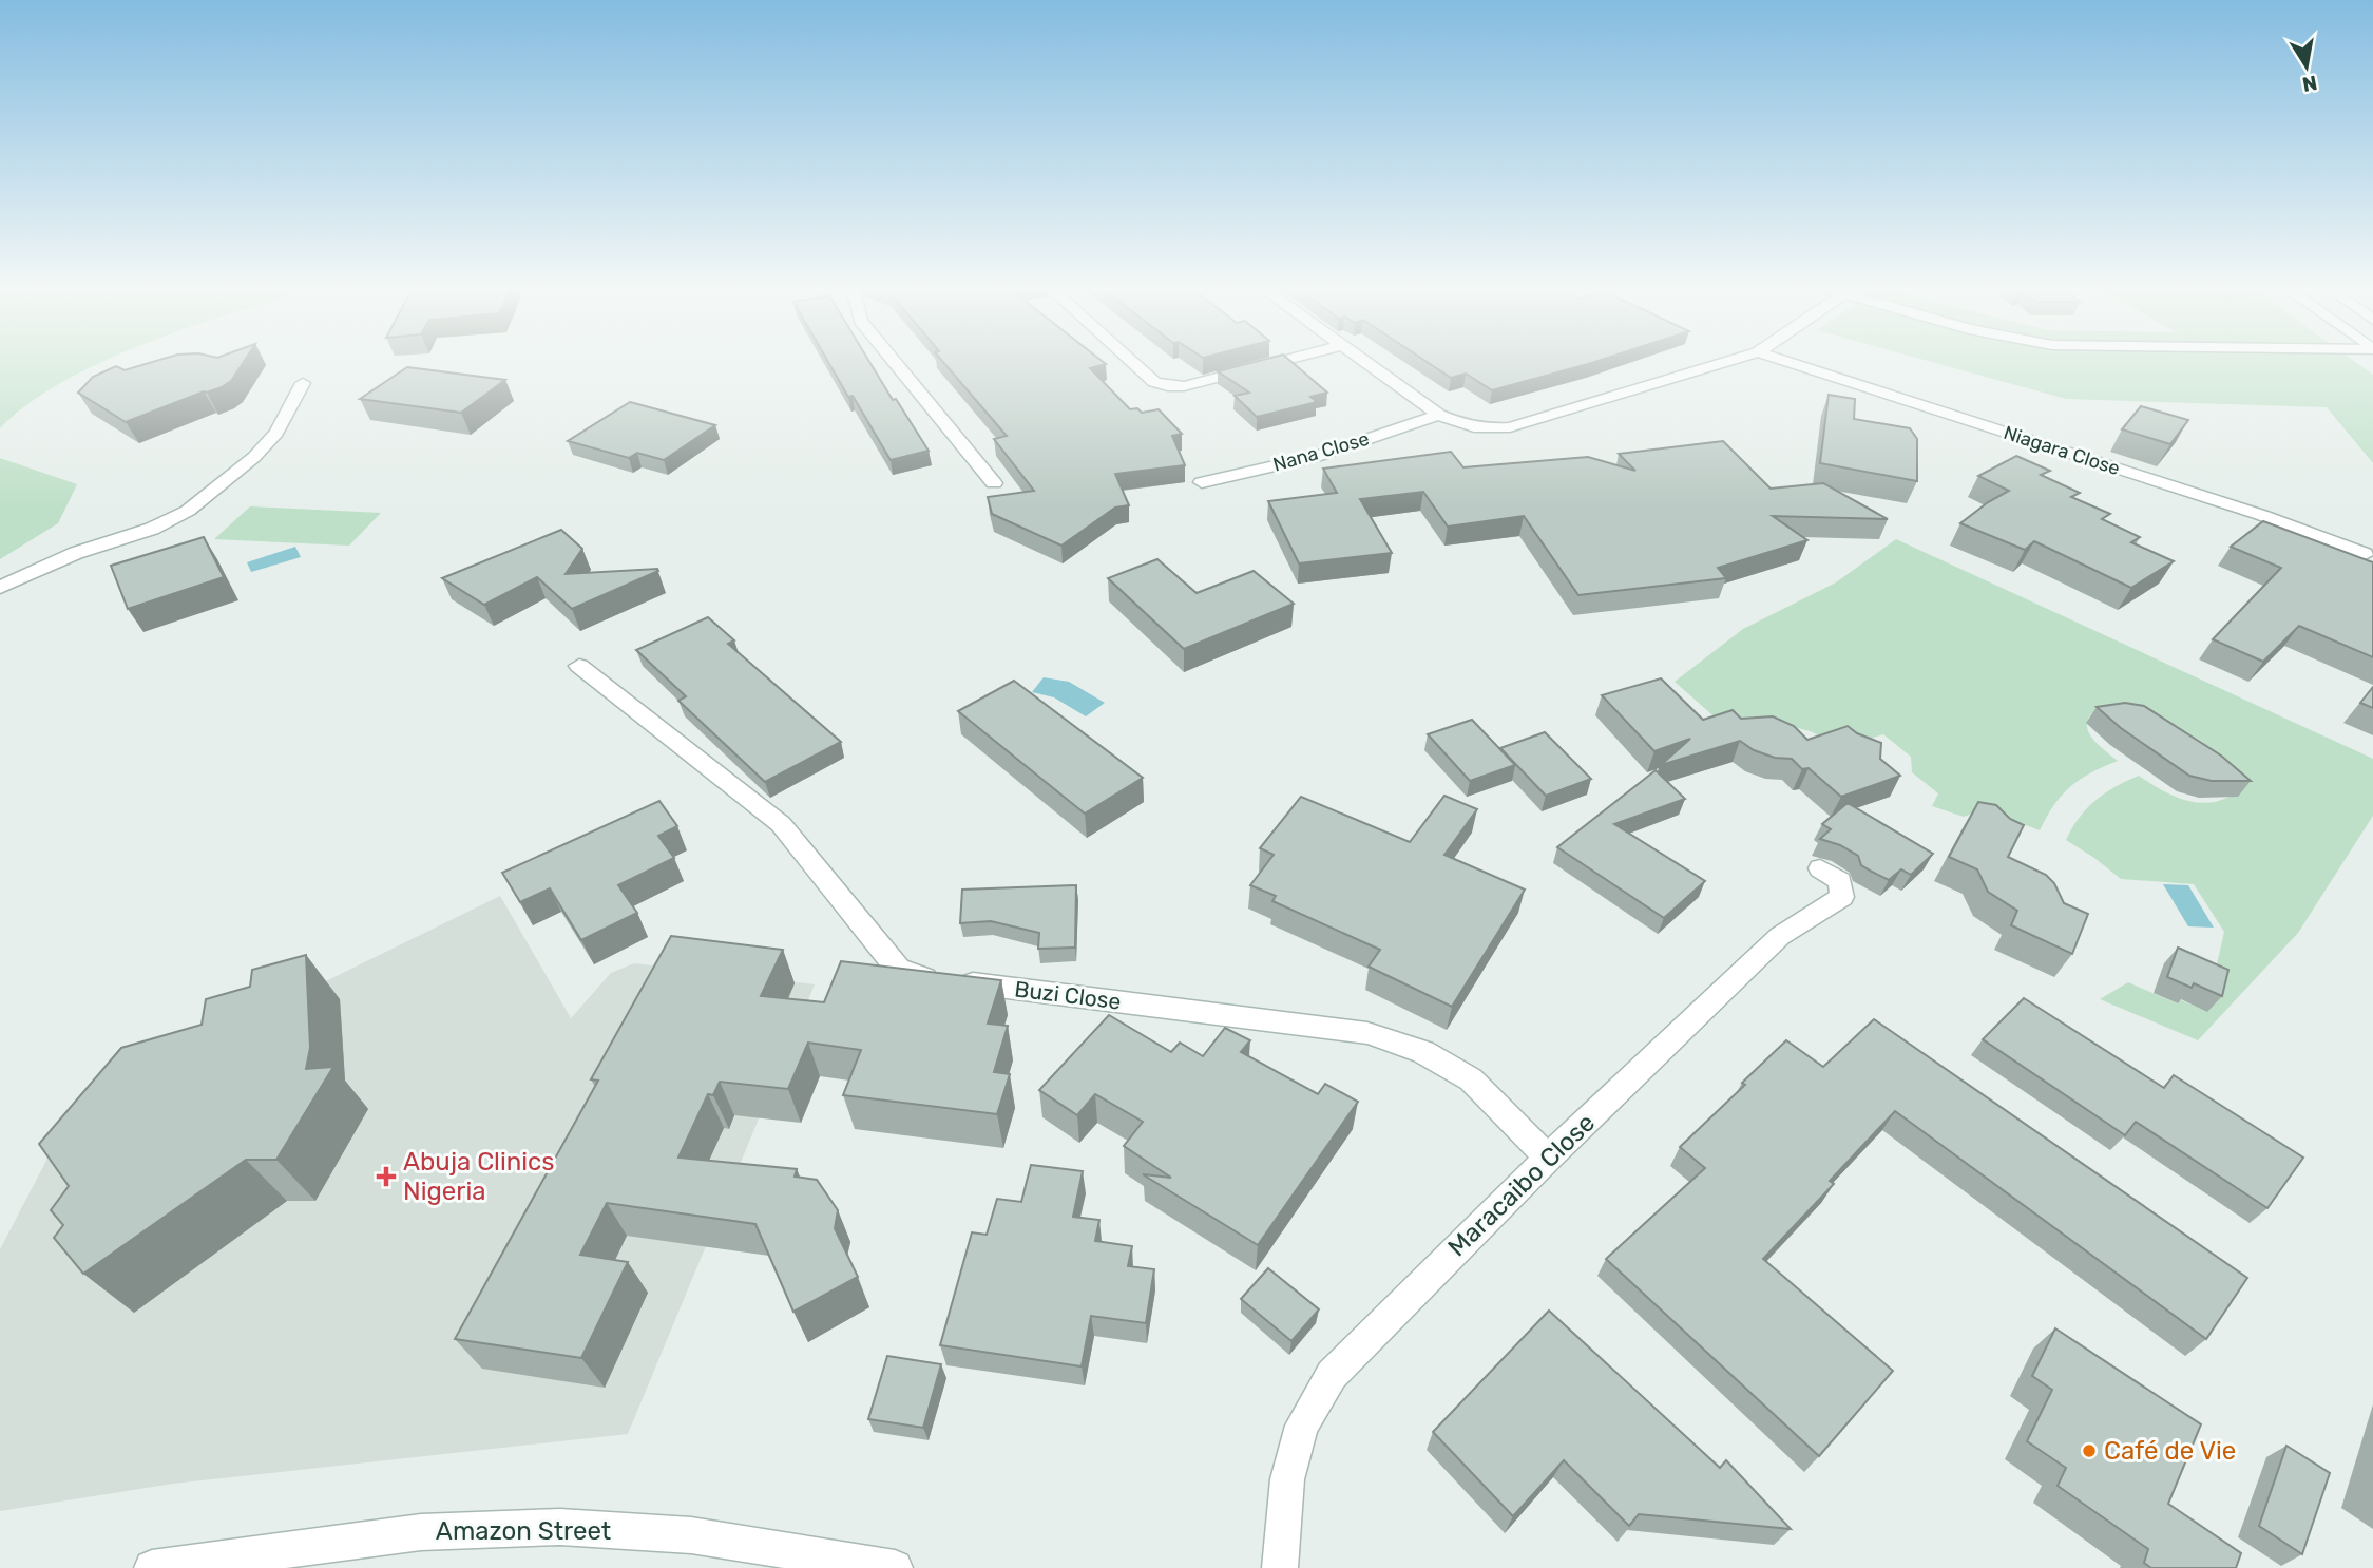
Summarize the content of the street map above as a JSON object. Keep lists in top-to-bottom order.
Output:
{
  "streets": {
    "street": [
      "Niagara Close",
      "Nana Close",
      "Buzi Close",
      "Maracaibo Close",
      "Amazon Street"
    ]
  },
  "crossings": [
    ["Buzi Close", "Maracaibo Close"]
  ],
  "places": {
    "health": ["Abuja Clinics Nigeria"],
    "other": ["Café de Vie"]
  },
  "north": "bottom"
}
